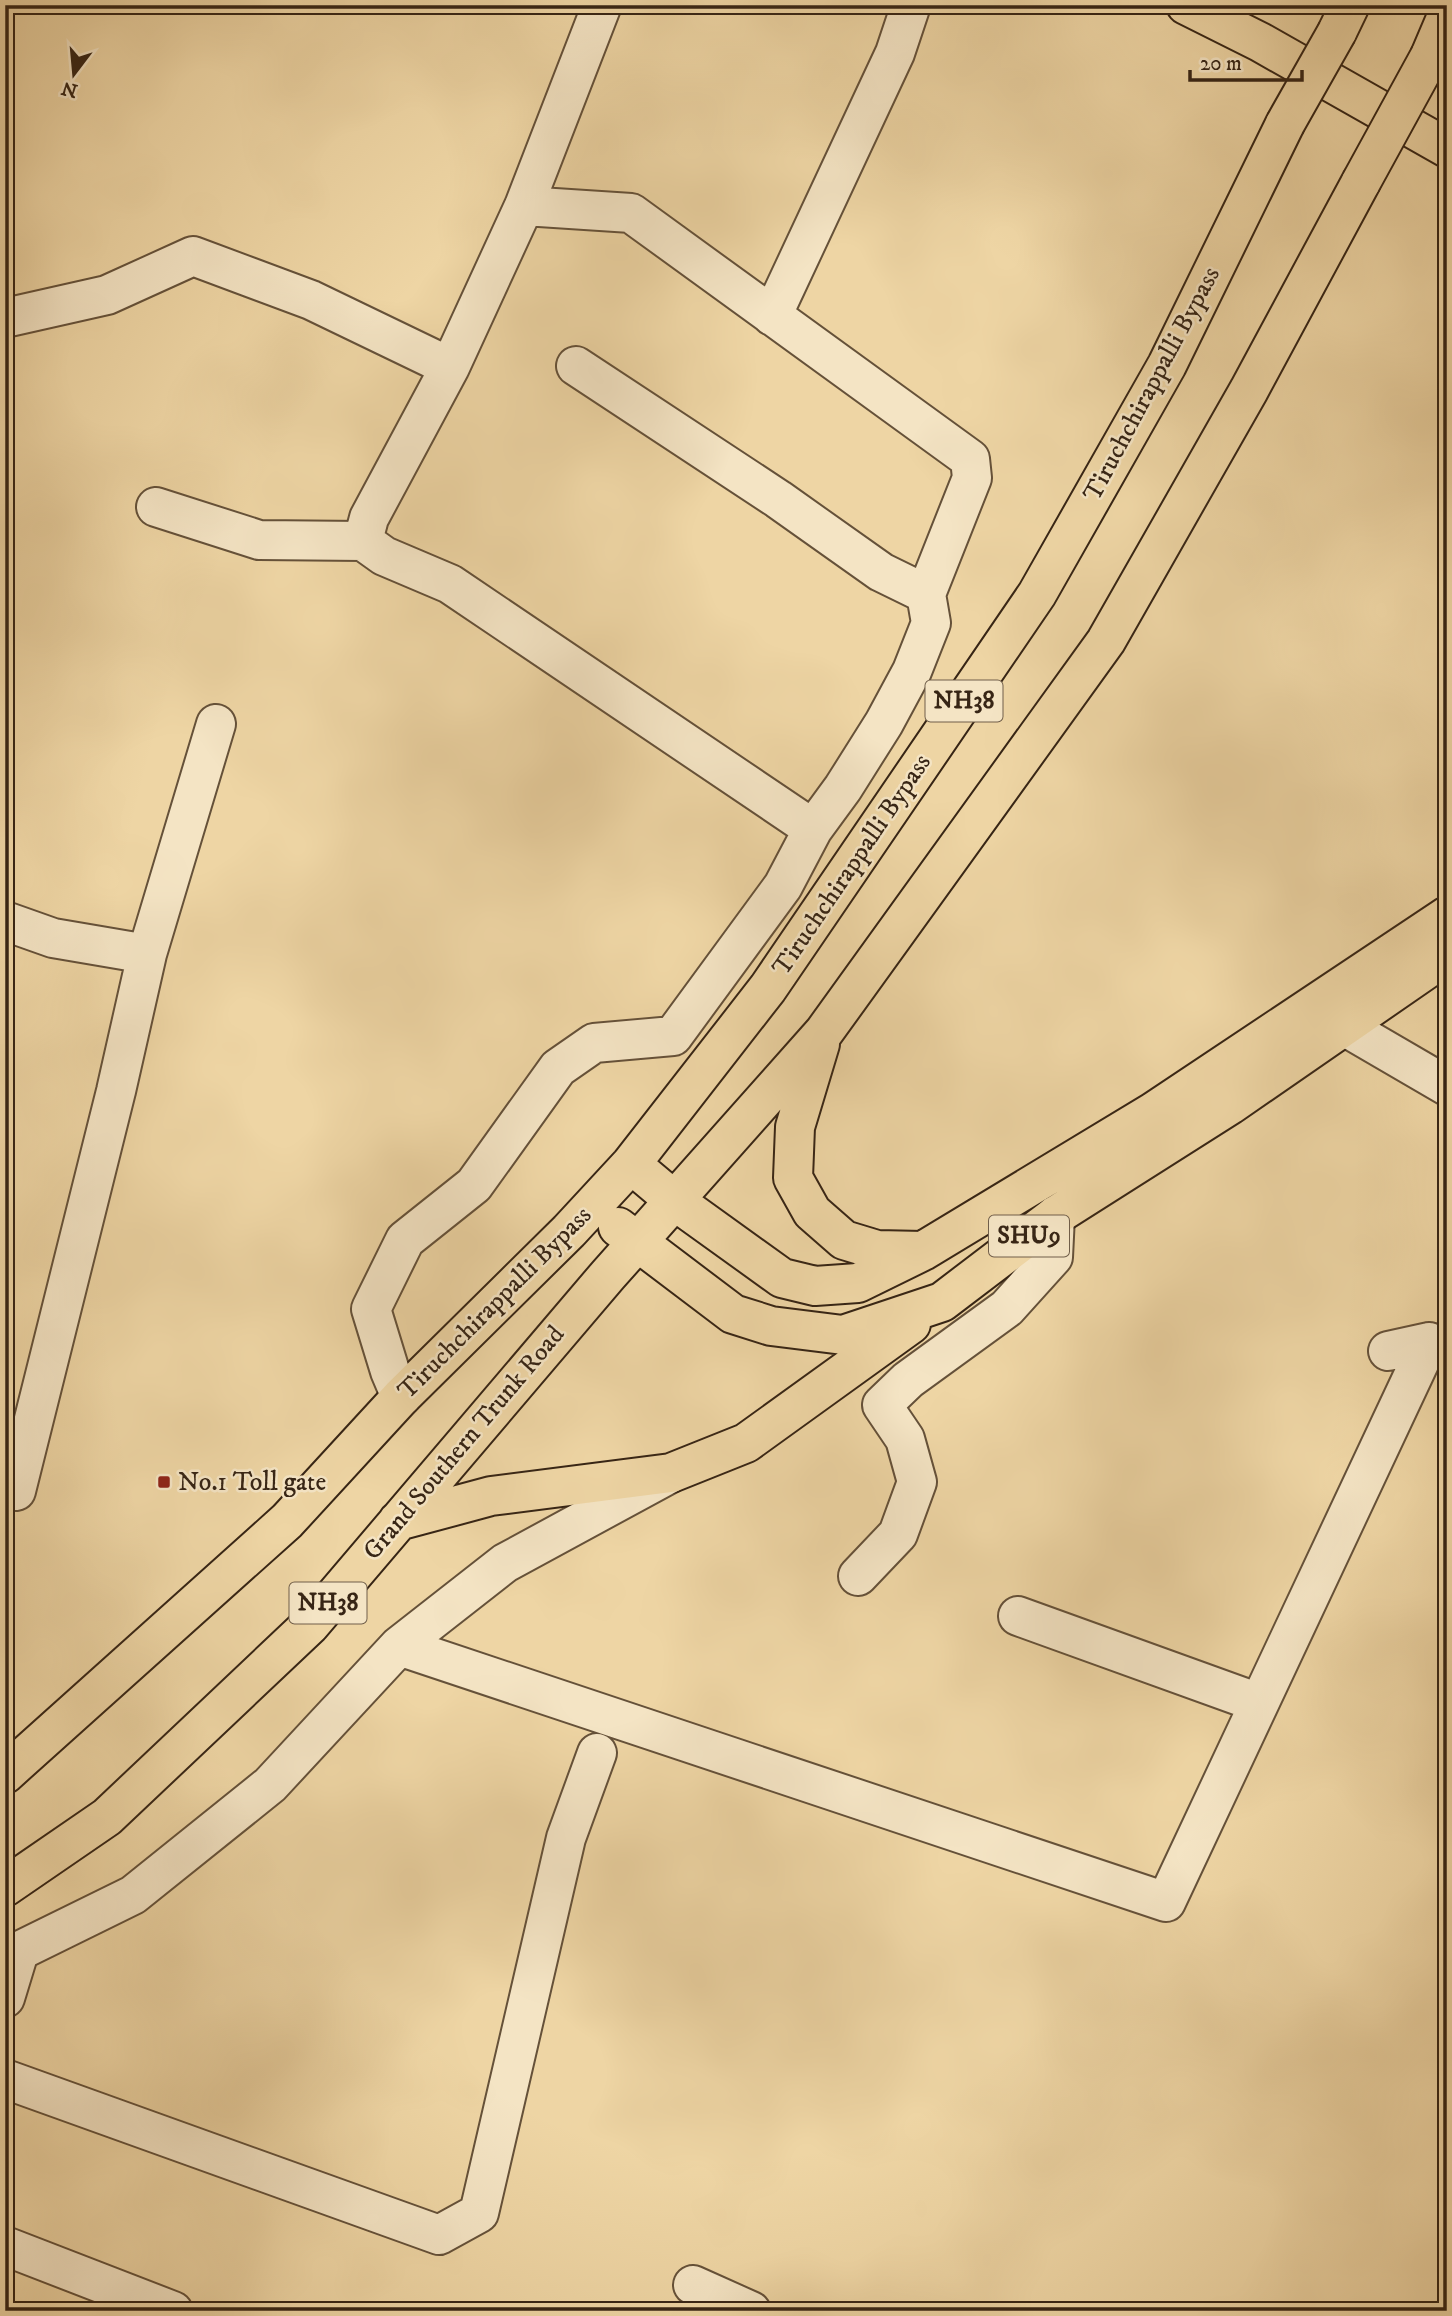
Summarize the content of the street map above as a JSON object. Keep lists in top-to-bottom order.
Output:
{
  "streets": {
    "main road": [
      "Tiruchchirappalli Bypass",
      "NH38",
      "SHU9",
      "Grand Southern Trunk Road"
    ]
  },
  "crossings": [
    ["Tiruchchirappalli Bypass", "SHU9"],
    ["NH38", "SHU9"],
    ["NH38", "Grand Southern Trunk Road"],
    ["SHU9", "Grand Southern Trunk Road"]
  ],
  "places": {
    "transit": ["No.1 Toll gate"]
  },
  "scale_bar": "20 m",
  "north": "bottom"
}
